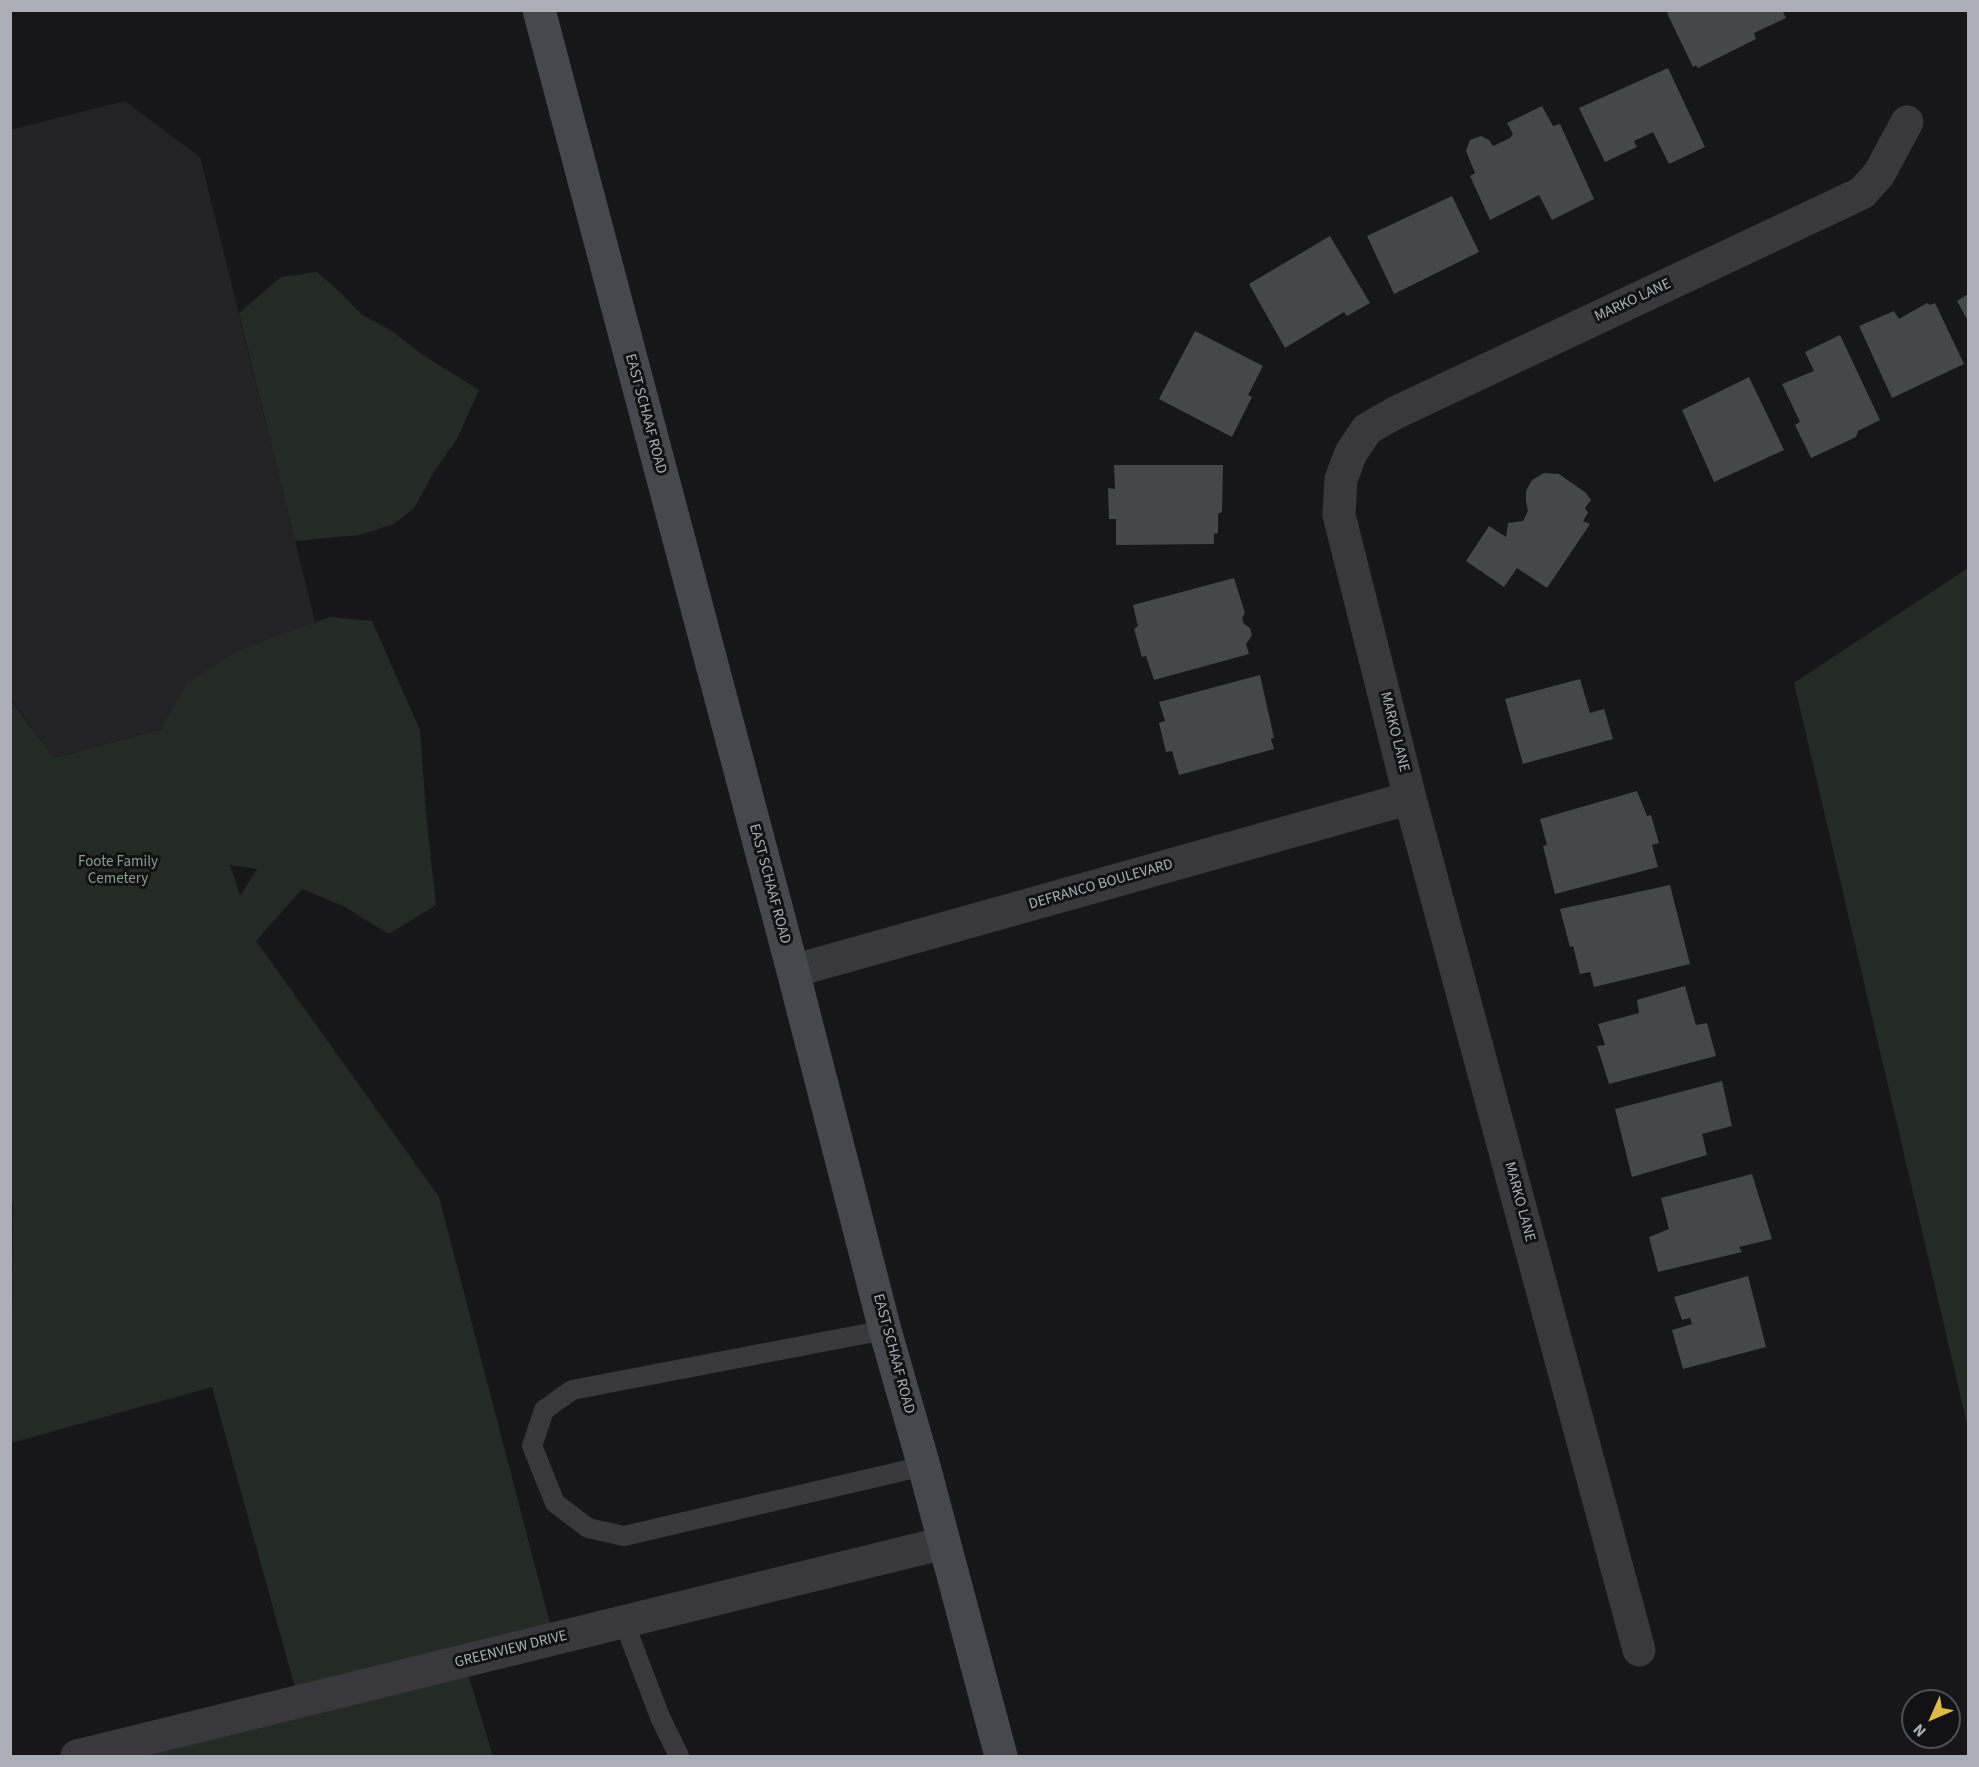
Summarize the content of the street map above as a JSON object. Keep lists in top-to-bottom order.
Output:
{
  "streets": {
    "street": [
      "MARKO LANE",
      "EAST SCHAAF ROAD",
      "DEFRANCO BOULEVARD",
      "GREENVIEW DRIVE"
    ]
  },
  "crossings": [
    ["MARKO LANE", "DEFRANCO BOULEVARD"],
    ["EAST SCHAAF ROAD", "DEFRANCO BOULEVARD"],
    ["EAST SCHAAF ROAD", "GREENVIEW DRIVE"]
  ],
  "parks": ["Foote Family Cemetery"],
  "north": "bottom left"
}
